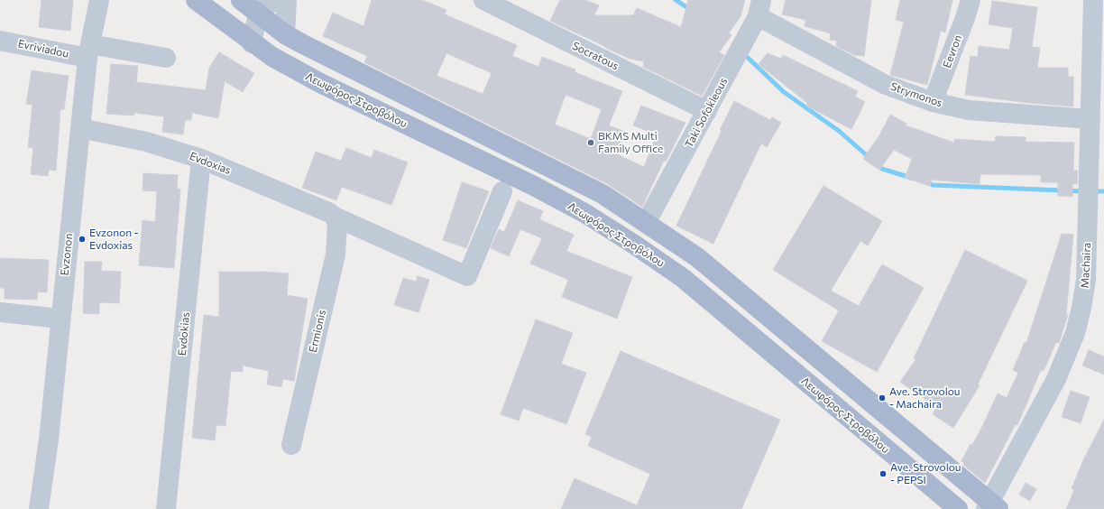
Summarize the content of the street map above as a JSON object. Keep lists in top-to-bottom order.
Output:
{
  "streets": {
    "main road": ["Λεωφόρος Στροβόλου"],
    "street": [
      "Evriviadou",
      "Eevron",
      "Socratous",
      "Strymonos",
      "Taki Sofokleous",
      "Evdoxias",
      "Evzonon",
      "Machaira",
      "Ermionis",
      "Evdokias"
    ]
  },
  "crossings": [
    ["Evriviadou", "Evzonon"],
    ["Eevron", "Strymonos"],
    ["Socratous", "Taki Sofokleous"],
    ["Strymonos", "Taki Sofokleous"],
    ["Strymonos", "Machaira"],
    ["Evdoxias", "Evzonon"],
    ["Evdoxias", "Ermionis"],
    ["Evdoxias", "Evdokias"]
  ],
  "places": [
    "BKMS Multi Family Office",
    "Evzonon - Evdoxias",
    "Ave. Strovolou - Machaira",
    "Ave. Strovolou - PEPSI"
  ]
}
